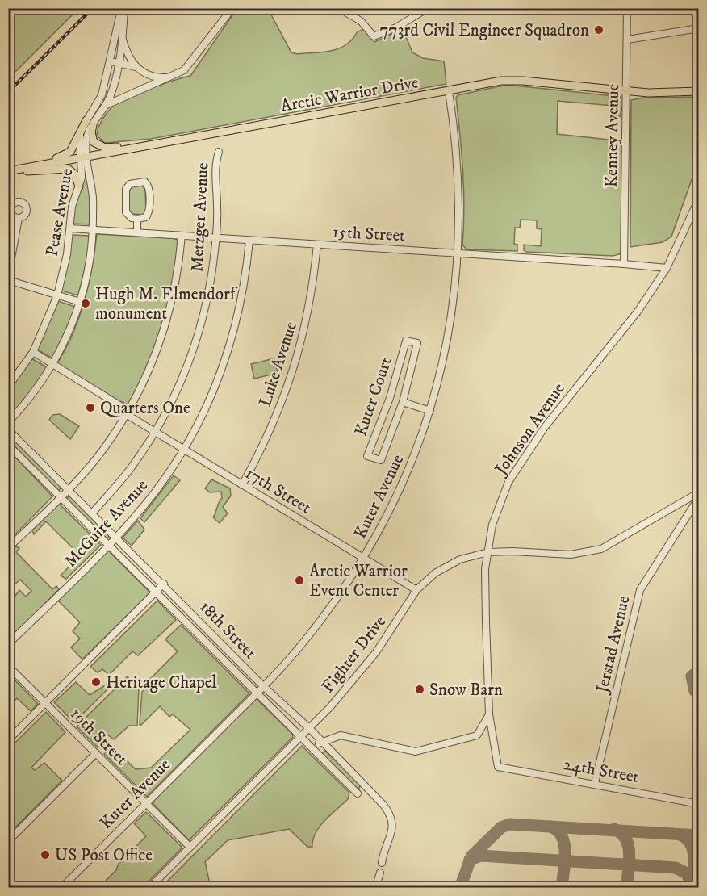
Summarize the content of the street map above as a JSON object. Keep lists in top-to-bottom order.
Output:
{
  "streets": {
    "main road": ["Arctic Warrior Drive"],
    "street": [
      "Kenney Avenue",
      "Pease Avenue",
      "Metzger Avenue",
      "15th Street",
      "Luke Avenue",
      "Kuter Court",
      "Johnson Avenue",
      "17th Street",
      "Kuter Avenue",
      "McGuire Avenue",
      "18th Street",
      "Jerstad Avenue",
      "Fighter Drive",
      "19th Street",
      "24th Street"
    ]
  },
  "crossings": [
    ["Arctic Warrior Drive", "Kenney Avenue"],
    ["Arctic Warrior Drive", "Pease Avenue"],
    ["Arctic Warrior Drive", "Kuter Avenue"],
    ["Kenney Avenue", "15th Street"],
    ["Pease Avenue", "15th Street"],
    ["Pease Avenue", "17th Street"],
    ["Metzger Avenue", "15th Street"],
    ["Metzger Avenue", "17th Street"],
    ["Metzger Avenue", "18th Street"],
    ["15th Street", "Luke Avenue"],
    ["15th Street", "Johnson Avenue"],
    ["15th Street", "Kuter Avenue"],
    ["15th Street", "McGuire Avenue"],
    ["Luke Avenue", "17th Street"],
    ["Kuter Court", "Kuter Avenue"],
    ["Johnson Avenue", "Fighter Drive"],
    ["Johnson Avenue", "24th Street"],
    ["17th Street", "Kuter Avenue"],
    ["17th Street", "McGuire Avenue"],
    ["17th Street", "Fighter Drive"],
    ["Kuter Avenue", "18th Street"],
    ["Kuter Avenue", "19th Street"],
    ["McGuire Avenue", "18th Street"],
    ["18th Street", "Fighter Drive"],
    ["Jerstad Avenue", "24th Street"],
    ["Fighter Drive", "19th Street"]
  ],
  "places": [
    "773rd Civil Engineer Squadron",
    "Hugh M. Elmendorf monument",
    "Quarters One",
    "Arctic Warrior Event Center",
    "Heritage Chapel",
    "Snow Barn",
    "US Post Office"
  ]
}
